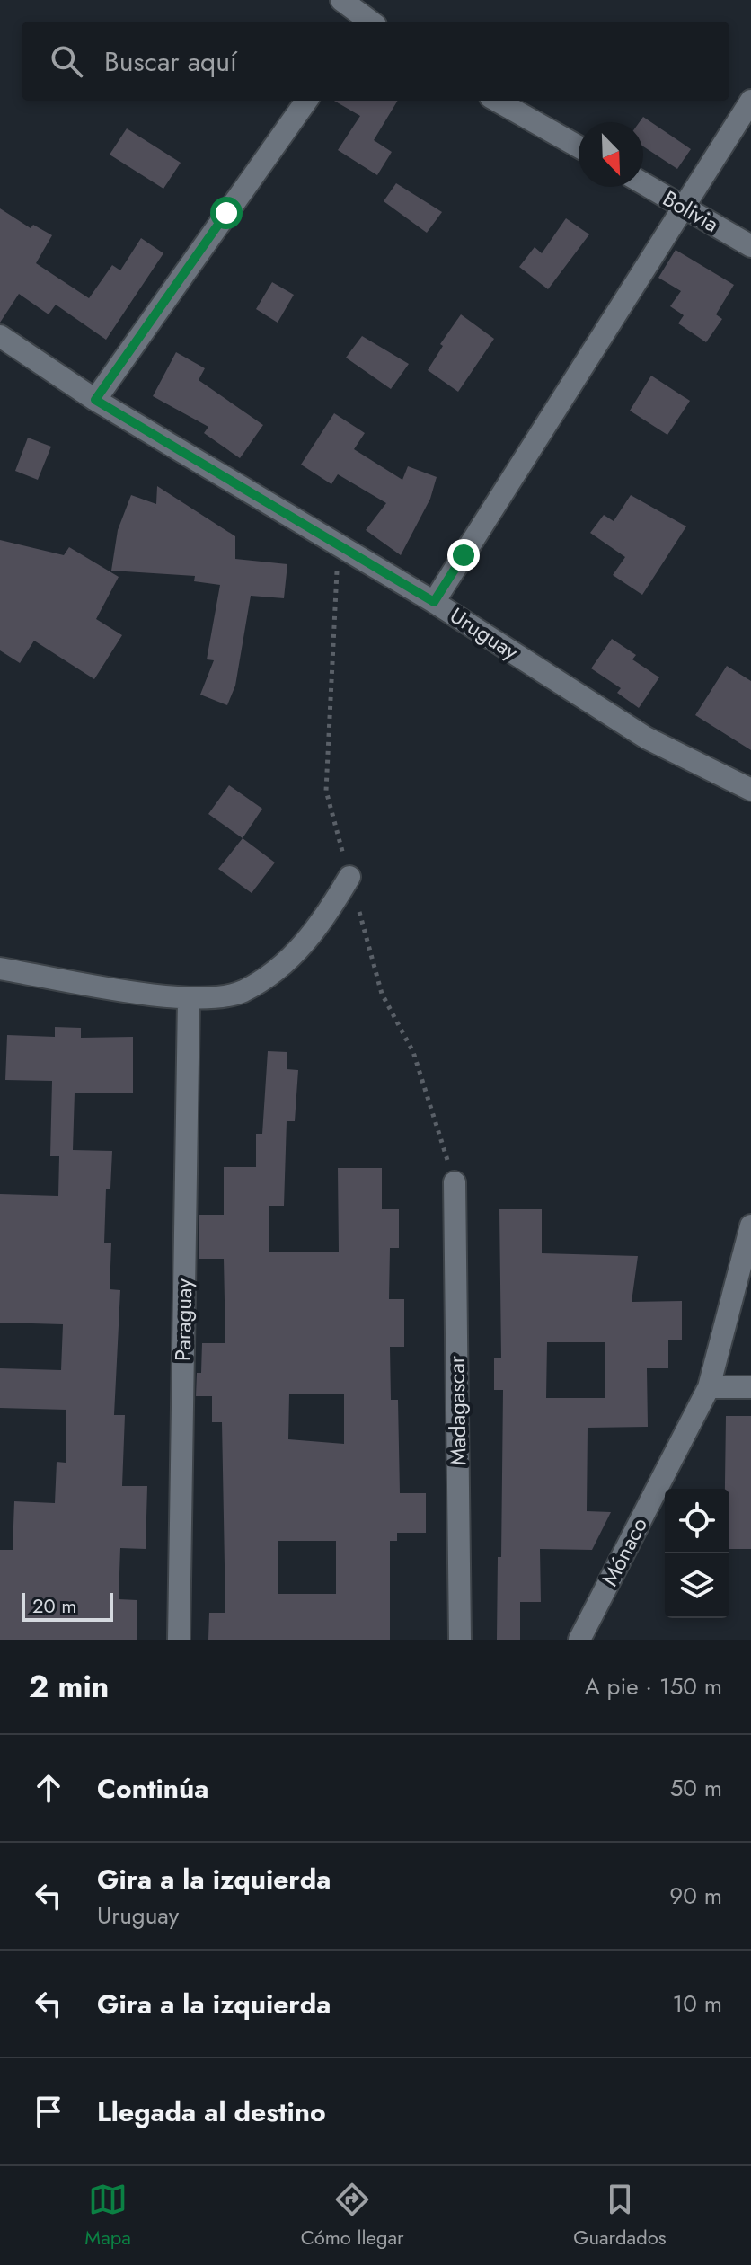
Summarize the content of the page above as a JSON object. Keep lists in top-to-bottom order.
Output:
{
  "streets": {
    "street": [
      "Bolivia",
      "Uruguay",
      "Paraguay",
      "Madagascar",
      "Mónaco"
    ]
  },
  "scale_bar": "20 m",
  "north": "bottom right",
  "page": {
    "search": "Buscar aquí",
    "scale": "20 m",
    "heading": ["2 min", "A pie · 150 m"],
    "list": [
      ["Continúa", "50 m"],
      ["Gira a la izquierda", "Uruguay", "90 m"],
      ["Gira a la izquierda", "10 m"],
      "Llegada al destino"
    ],
    "nav": ["Mapa", "Cómo llegar", "Guardados"]
  }
}
